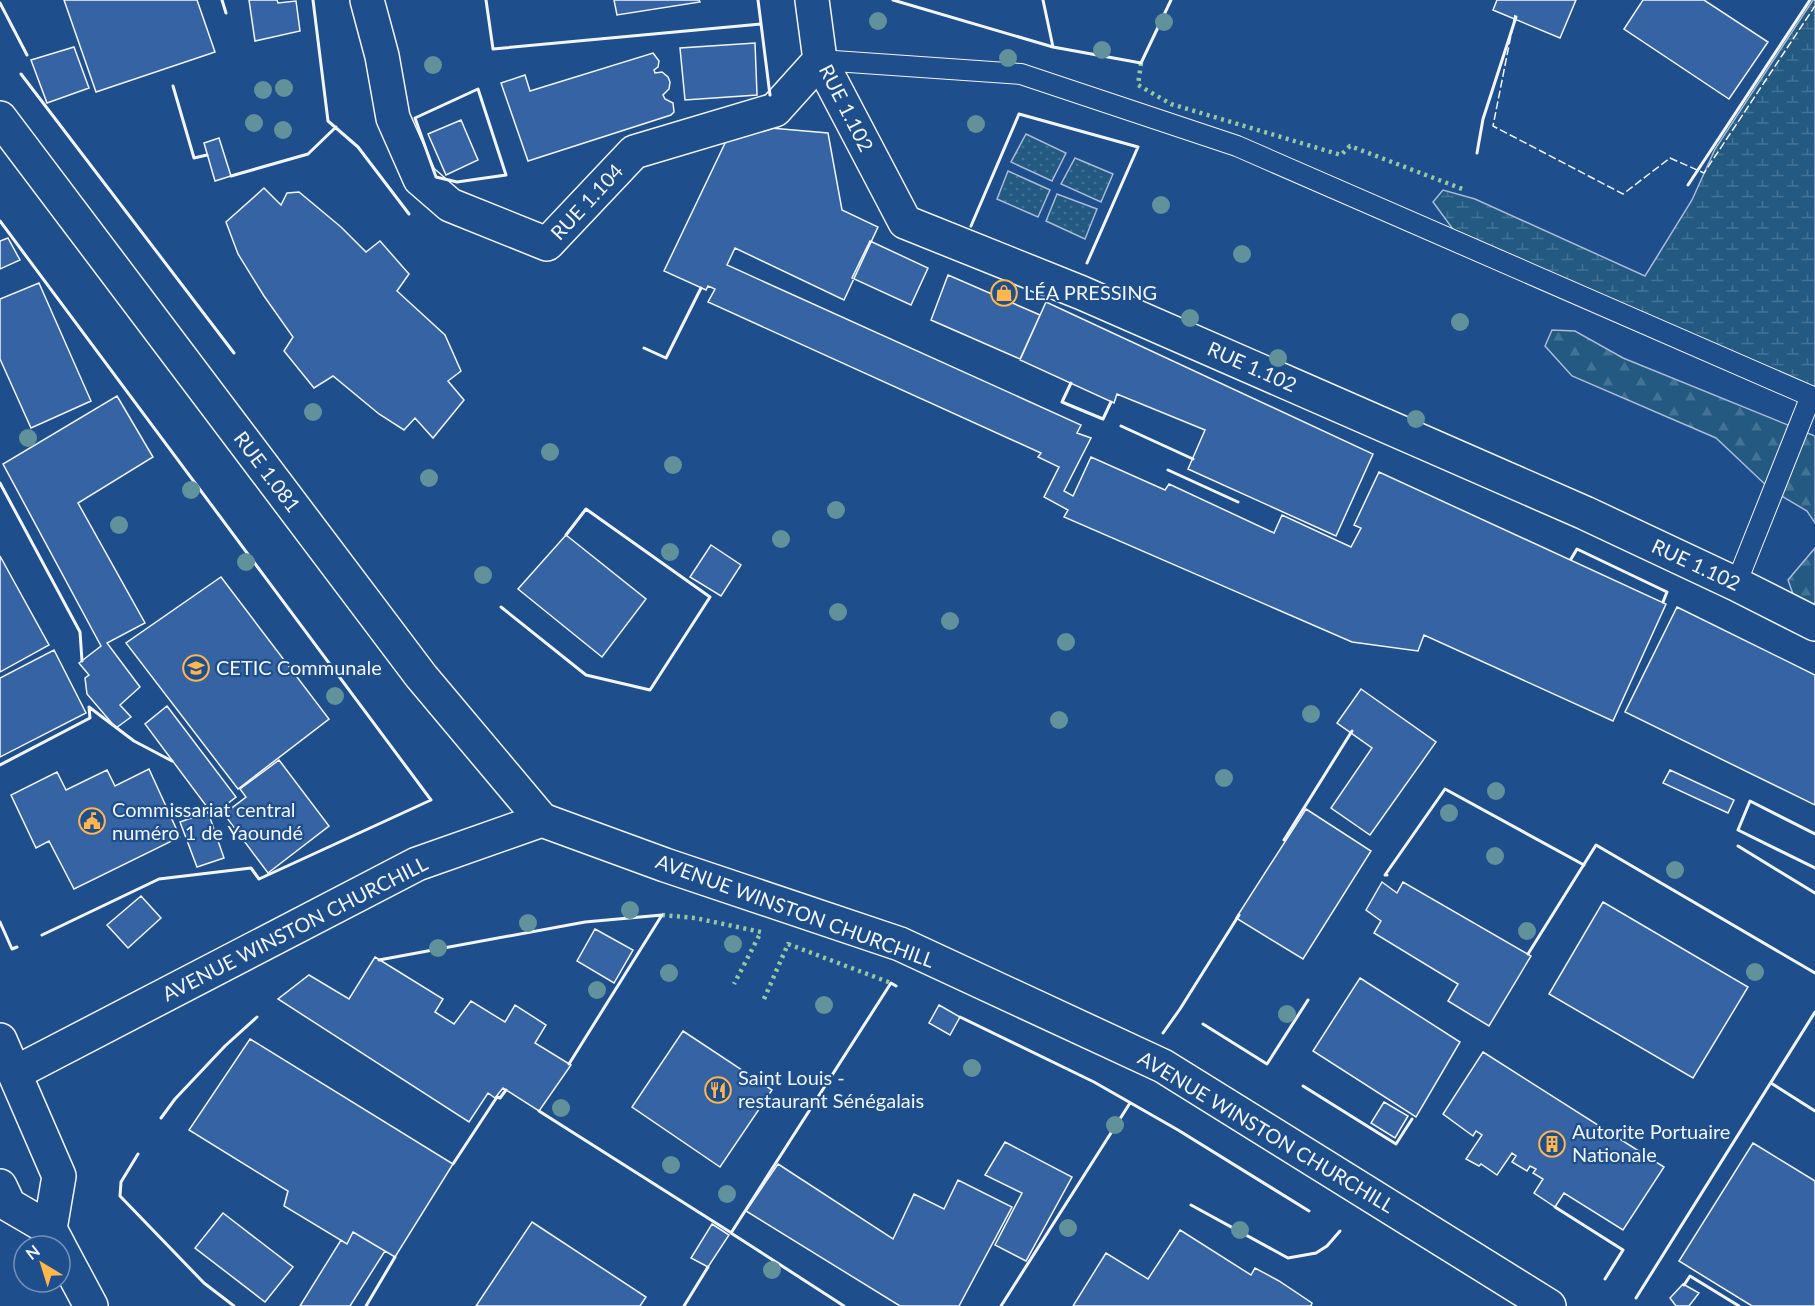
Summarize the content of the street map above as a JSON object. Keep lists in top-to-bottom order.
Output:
{
  "streets": {
    "main road": [
      "RUE 1.102",
      "RUE 1.104",
      "RUE 1.081",
      "AVENUE WINSTON CHURCHILL"
    ]
  },
  "crossings": [
    ["RUE 1.102", "RUE 1.104"],
    ["RUE 1.081", "AVENUE WINSTON CHURCHILL"]
  ],
  "places": {
    "shop": ["LÉA PRESSING"],
    "school or university": ["CETIC Communale"],
    "public building": ["Commissariat central numéro 1 de Yaoundé"],
    "restaurant": ["Saint Louis - restaurant Sénégalais"],
    "building": ["Autorite Portuaire Nationale"]
  },
  "north": "top left"
}
